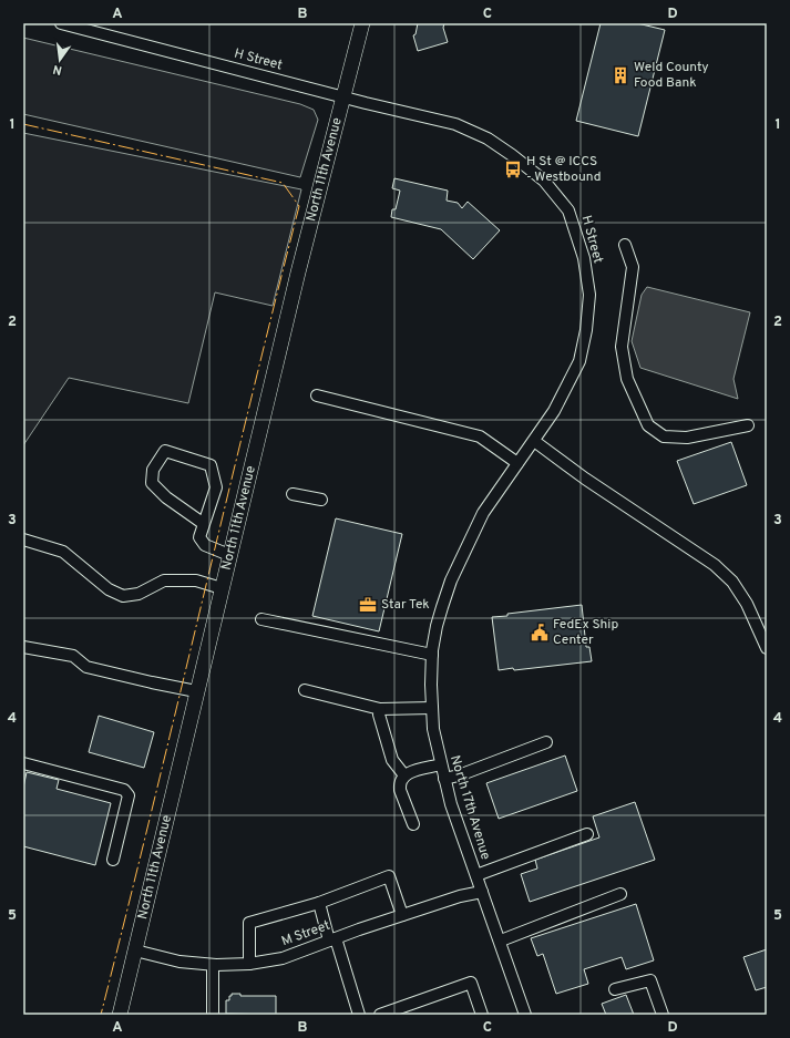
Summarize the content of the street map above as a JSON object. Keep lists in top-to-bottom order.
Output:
{
  "streets": {
    "main road": ["North 11th Avenue"],
    "street": ["H Street", "North 17th Avenue", "M Street"]
  },
  "crossings": [
    ["H Street", "North 11th Avenue"],
    ["H Street", "North 17th Avenue"],
    ["North 11th Avenue", "M Street"],
    ["North 17th Avenue", "M Street"]
  ],
  "places": {
    "building": ["Weld County Food Bank"],
    "bus stop": ["H St @ ICCS - Westbound"],
    "office": ["Star Tek"],
    "public building": ["FedEx Ship Center"]
  },
  "north": "bottom",
  "grid": {
    "columns": [
      "A",
      "B",
      "C",
      "D"
    ],
    "rows": [
      "1",
      "2",
      "3",
      "4",
      "5"
    ]
  }
}
